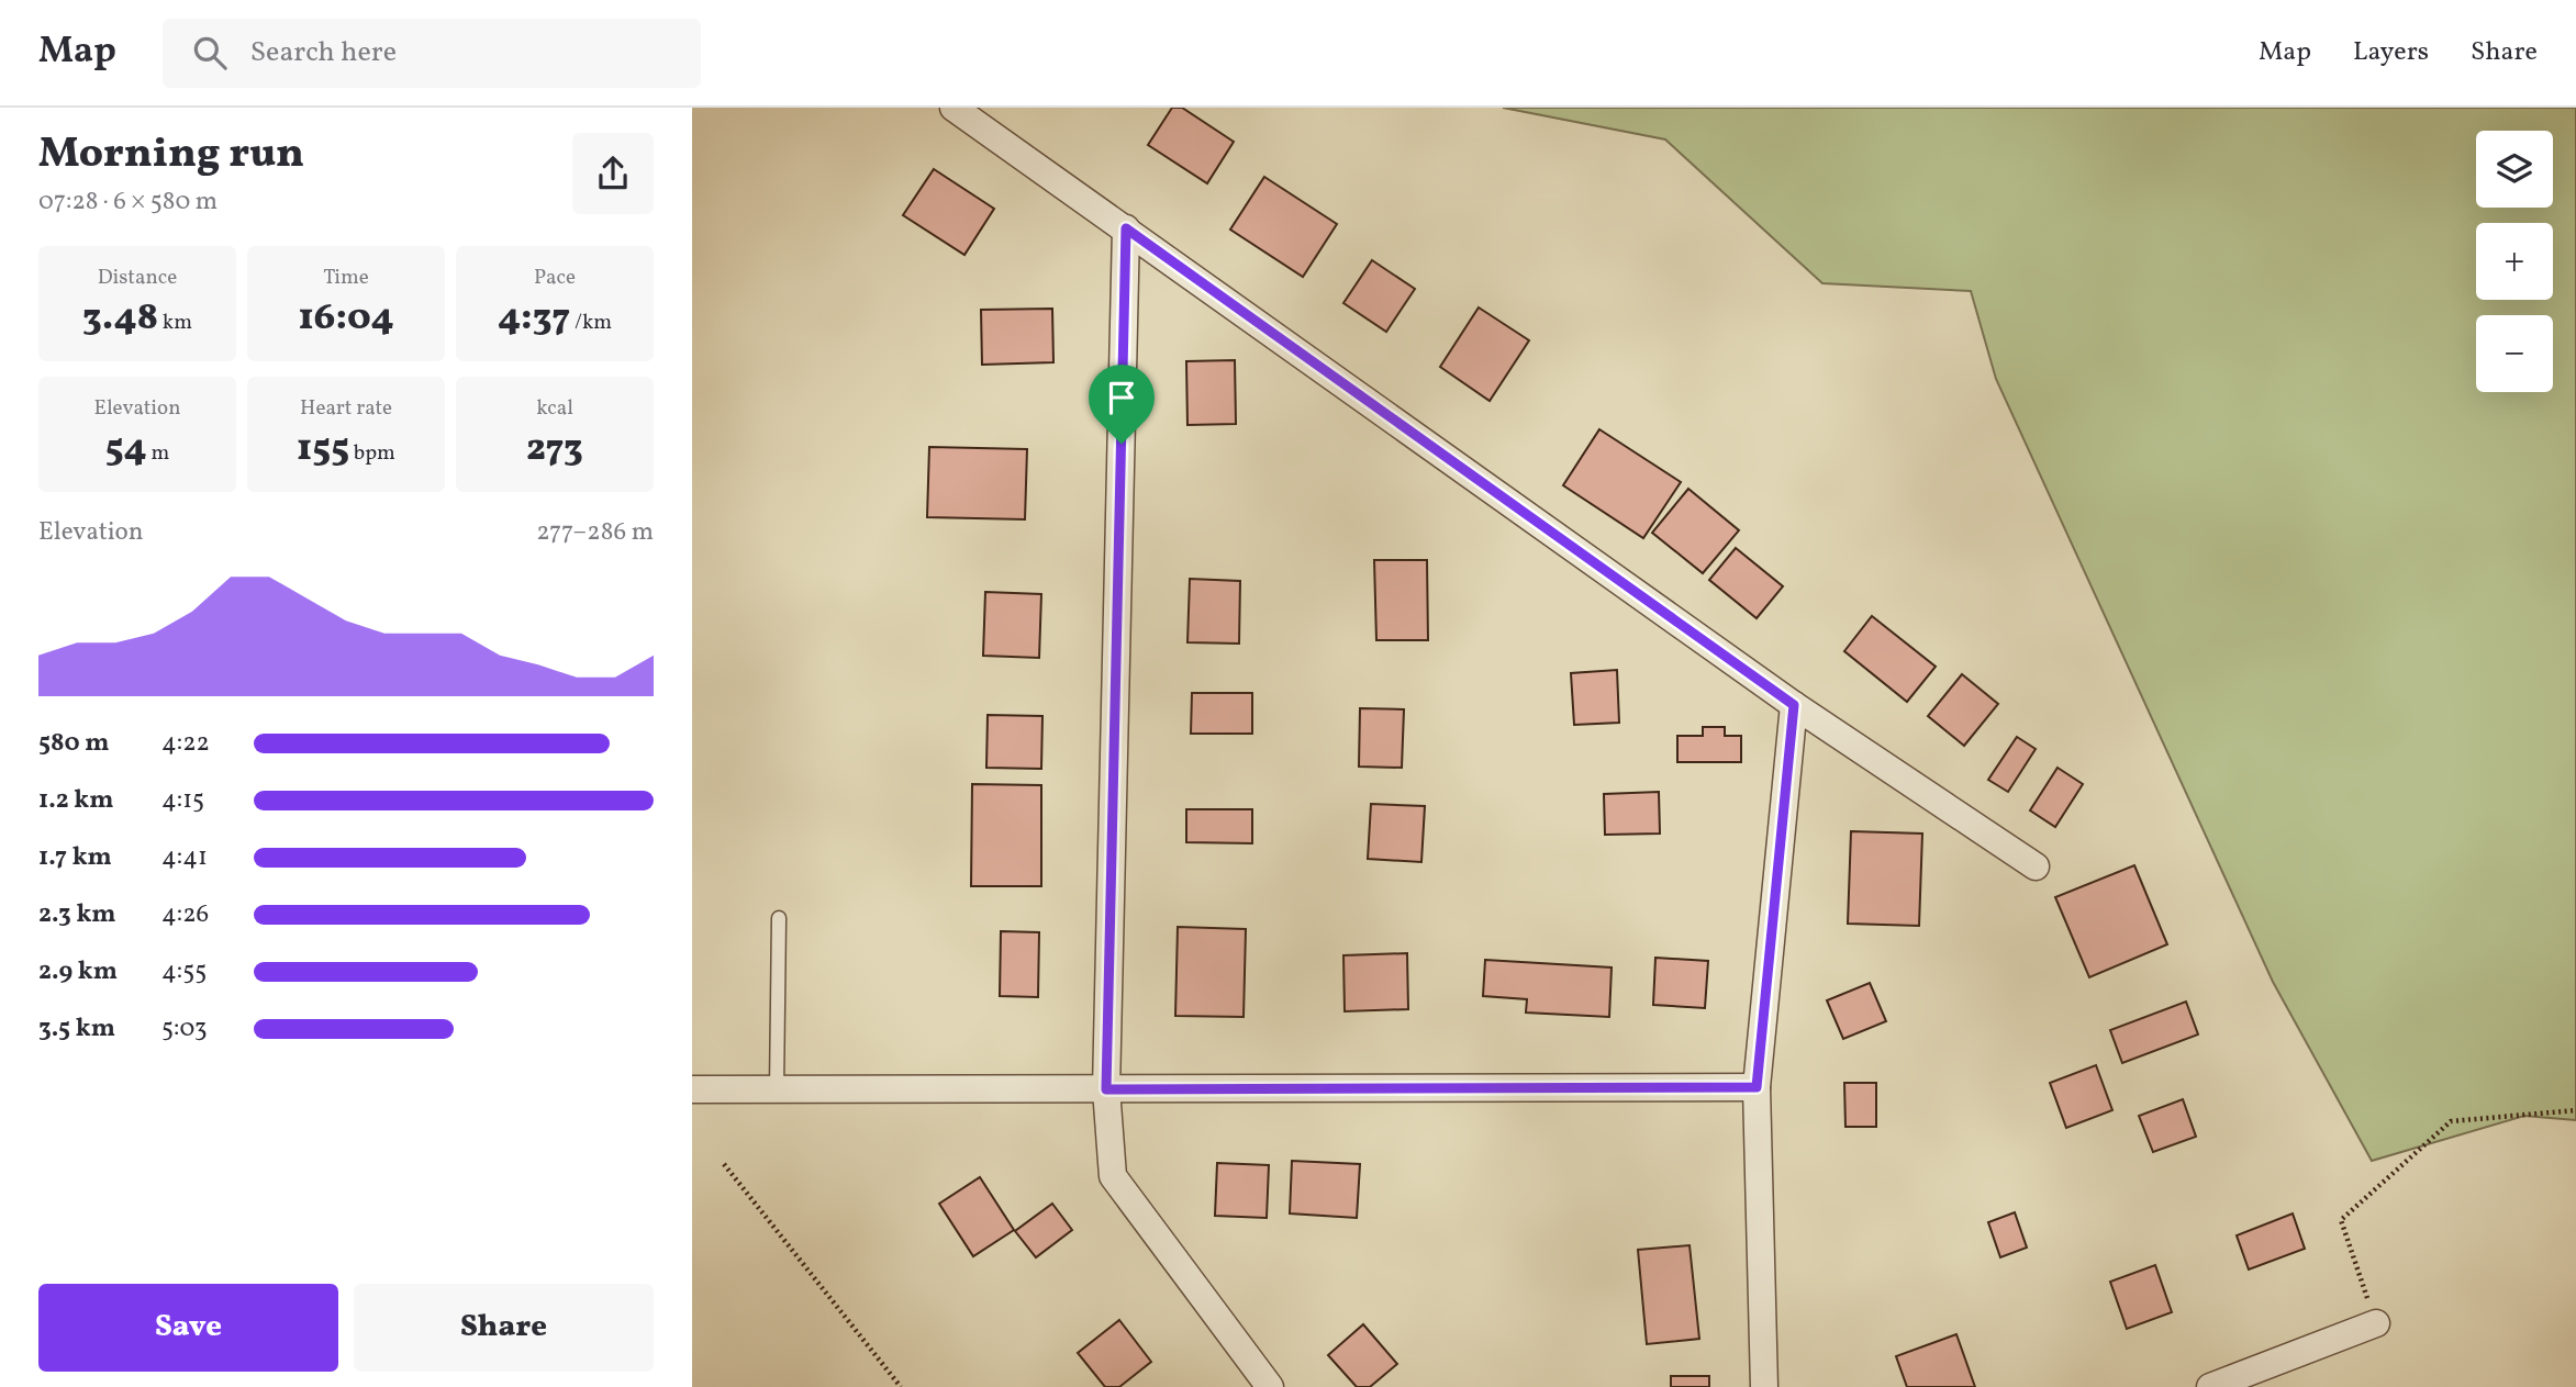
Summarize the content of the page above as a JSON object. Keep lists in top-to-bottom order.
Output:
{
  "page": {
    "header": "Map",
    "search": "Search here",
    "nav": ["Map", "Layers", "Share"],
    "heading": ["Morning run", "07:28 · 6 × 580 m"],
    "map_buttons": ["+", "−"],
    "stats": [
      ["Distance", "3.48 km"],
      ["Time", "16:04"],
      ["Pace", "4:37 /km"],
      ["Elevation", "54 m"],
      ["Heart rate", "155 bpm"],
      ["kcal", "273"]
    ],
    "chart": ["Elevation", "277–286 m"],
    "list": [
      {
        "name": "580 m",
        "note": "4:22"
      },
      {
        "name": "1.2 km",
        "note": "4:15"
      },
      {
        "name": "1.7 km",
        "note": "4:41"
      },
      {
        "name": "2.3 km",
        "note": "4:26"
      },
      {
        "name": "2.9 km",
        "note": "4:55"
      },
      {
        "name": "3.5 km",
        "note": "5:03"
      }
    ],
    "buttons": ["Save", "Share"]
  }
}
